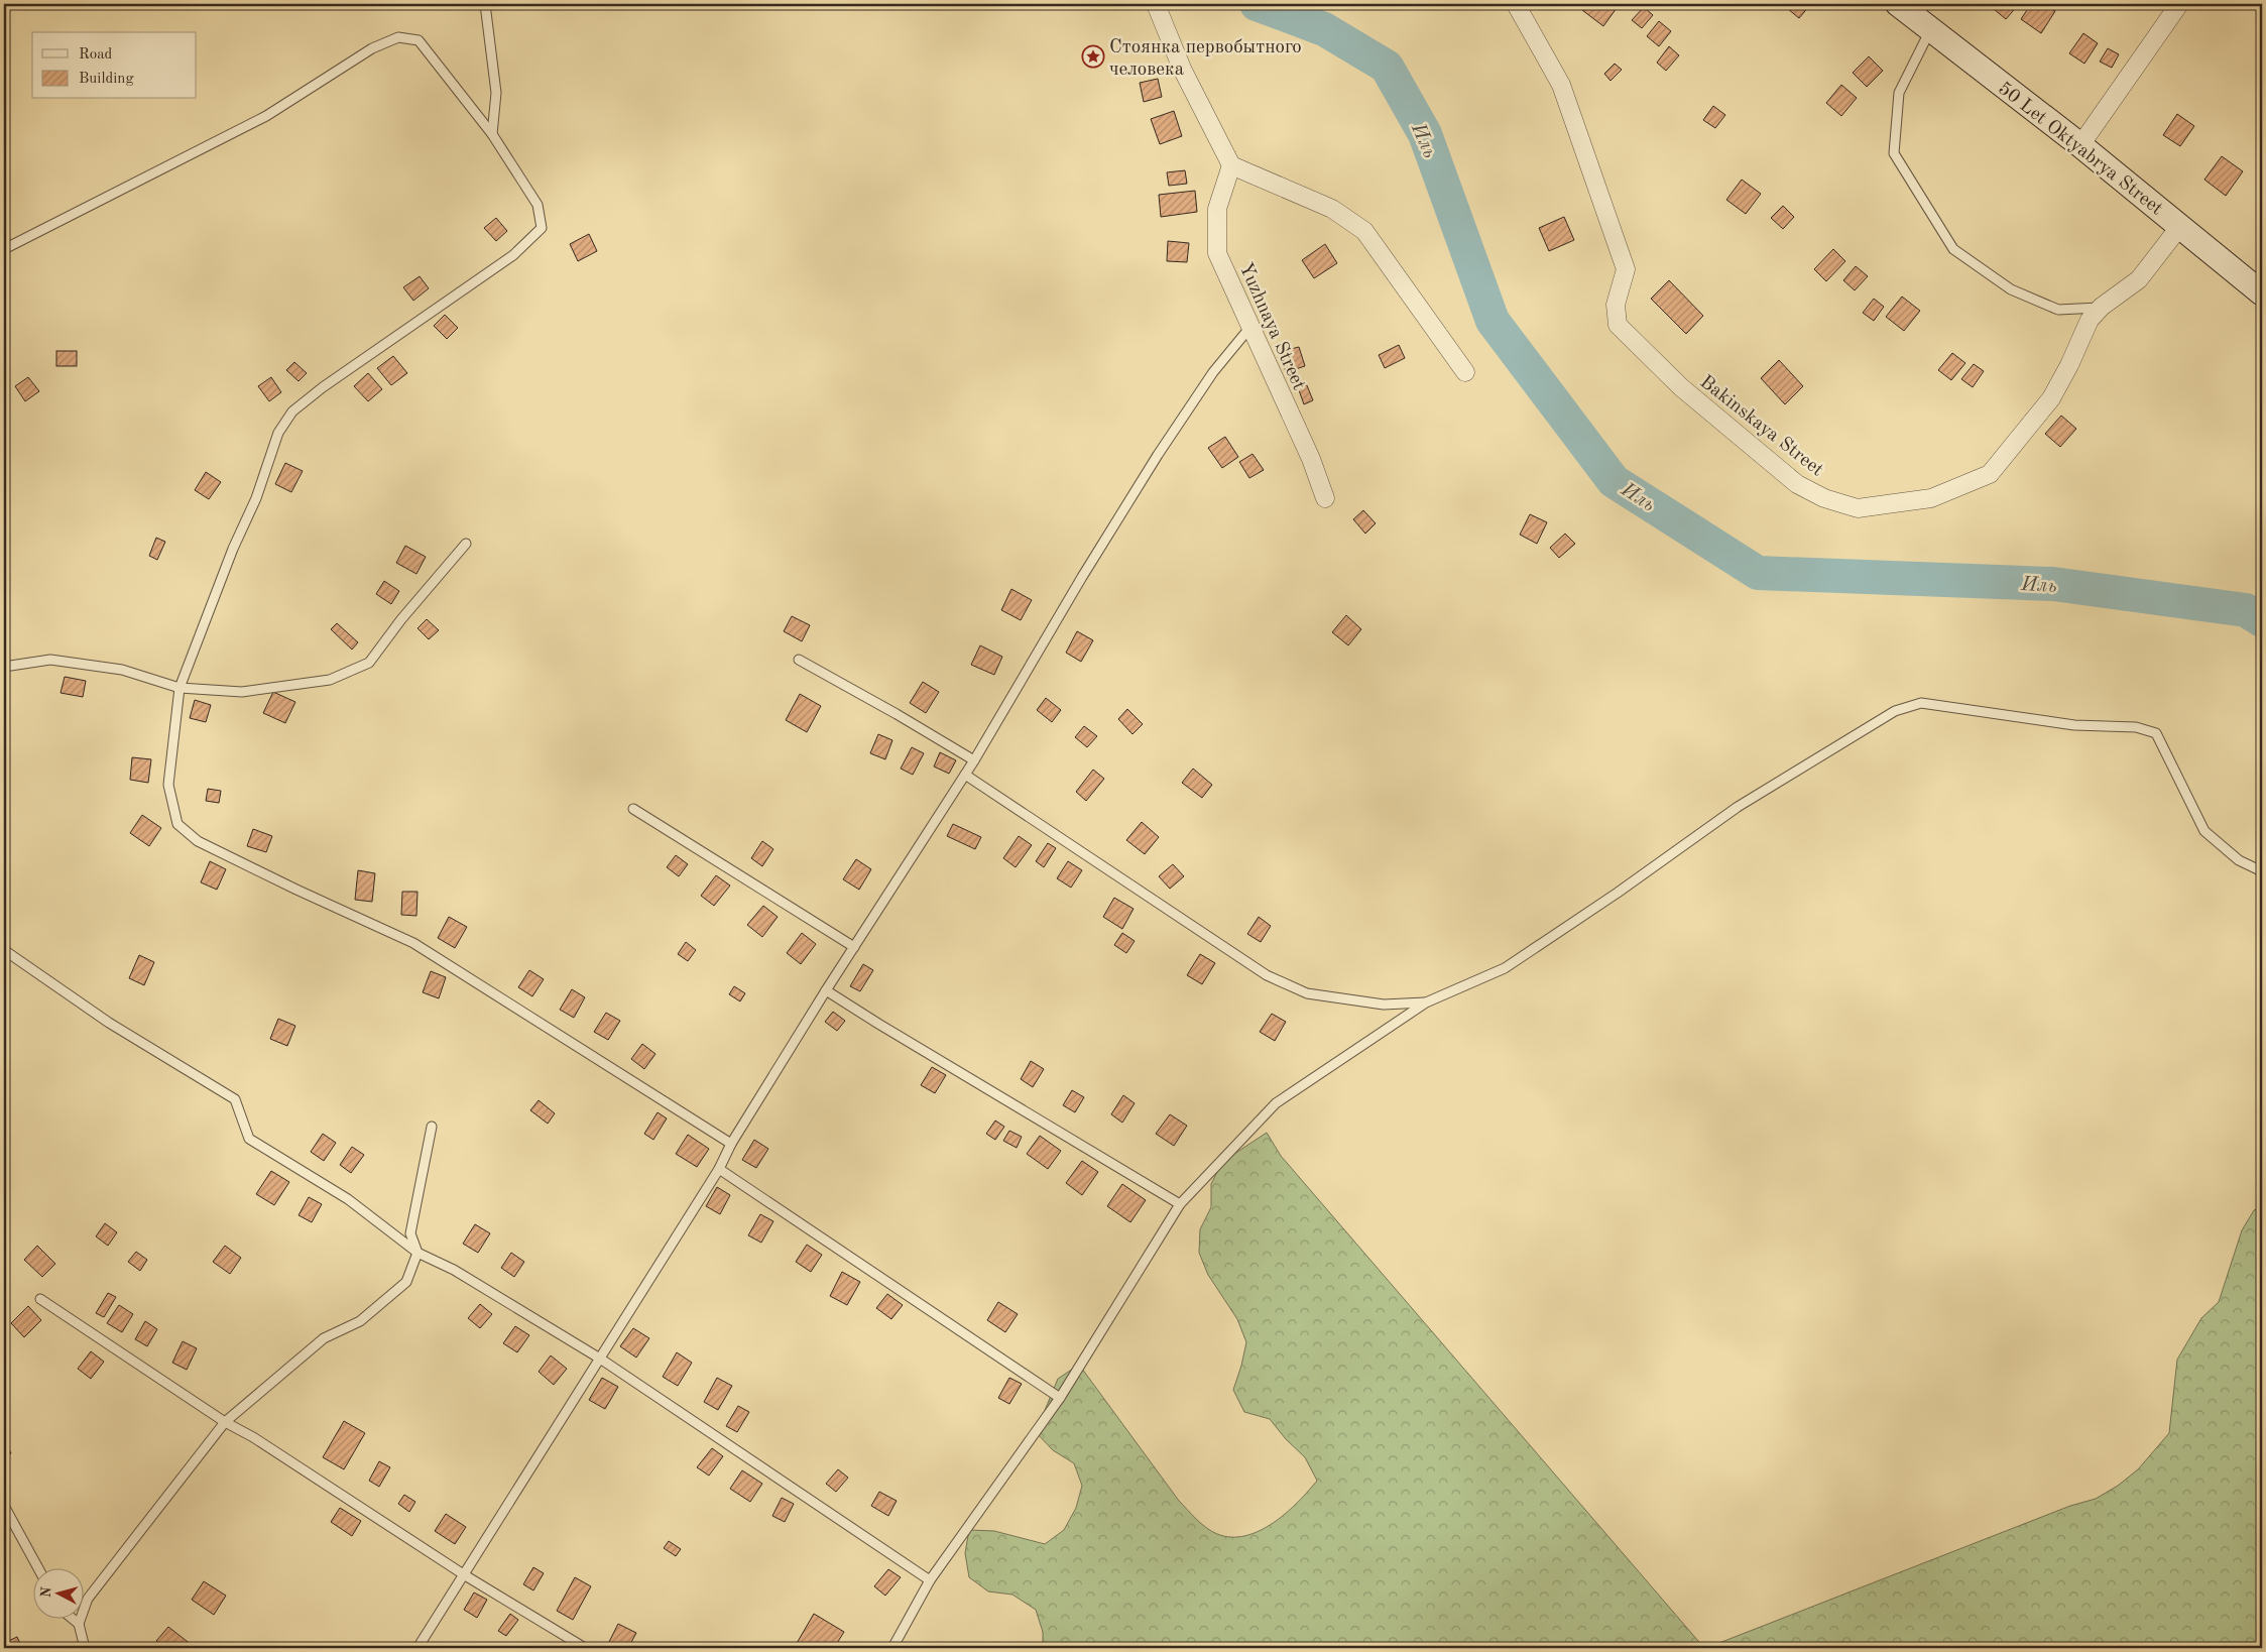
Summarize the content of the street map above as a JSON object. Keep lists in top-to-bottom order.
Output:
{
  "streets": {
    "street": ["50 Let Oktyabrya Street", "Yuzhnaya Street", "Bakinskaya Street"]
  },
  "crossings": [
    ["50 Let Oktyabrya Street", "Bakinskaya Street"]
  ],
  "water": ["Иль"],
  "places": {
    "place": ["Стоянка первобытного человека"]
  },
  "legend": ["Road", "Building"],
  "north": "left"
}
